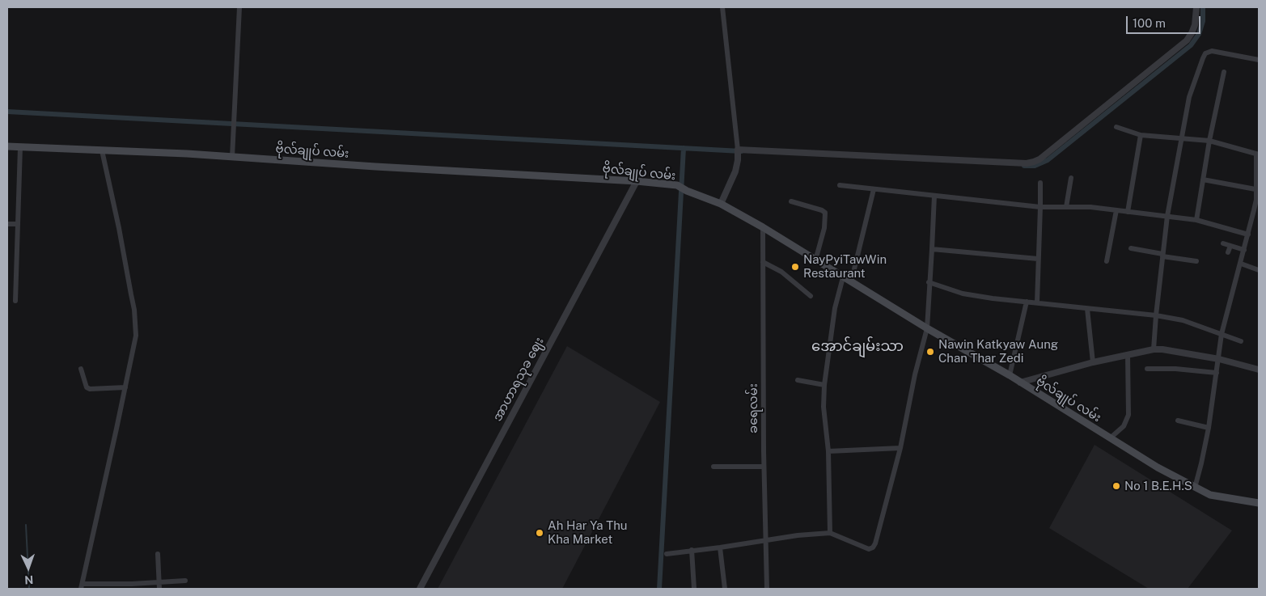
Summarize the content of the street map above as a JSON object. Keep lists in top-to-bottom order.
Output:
{
  "streets": {
    "main road": ["ဗိုလ်ချုပ် လမ်း"],
    "street": ["အာဟာရသုခ ဈေး", "ခရေလမ်း"]
  },
  "crossings": [
    ["ဗိုလ်ချုပ် လမ်း", "အာဟာရသုခ ဈေး"],
    ["ဗိုလ်ချုပ် လမ်း", "ခရေလမ်း"]
  ],
  "districts": ["အောင်ချမ်းသာ"],
  "places": [
    "NayPyiTawWin Restaurant",
    "Nawin Katkyaw Aung Chan Thar Zedi",
    "No 1 B.E.H.S",
    "Ah Har Ya Thu Kha Market"
  ],
  "scale_bar": "100 m",
  "north": "bottom"
}
